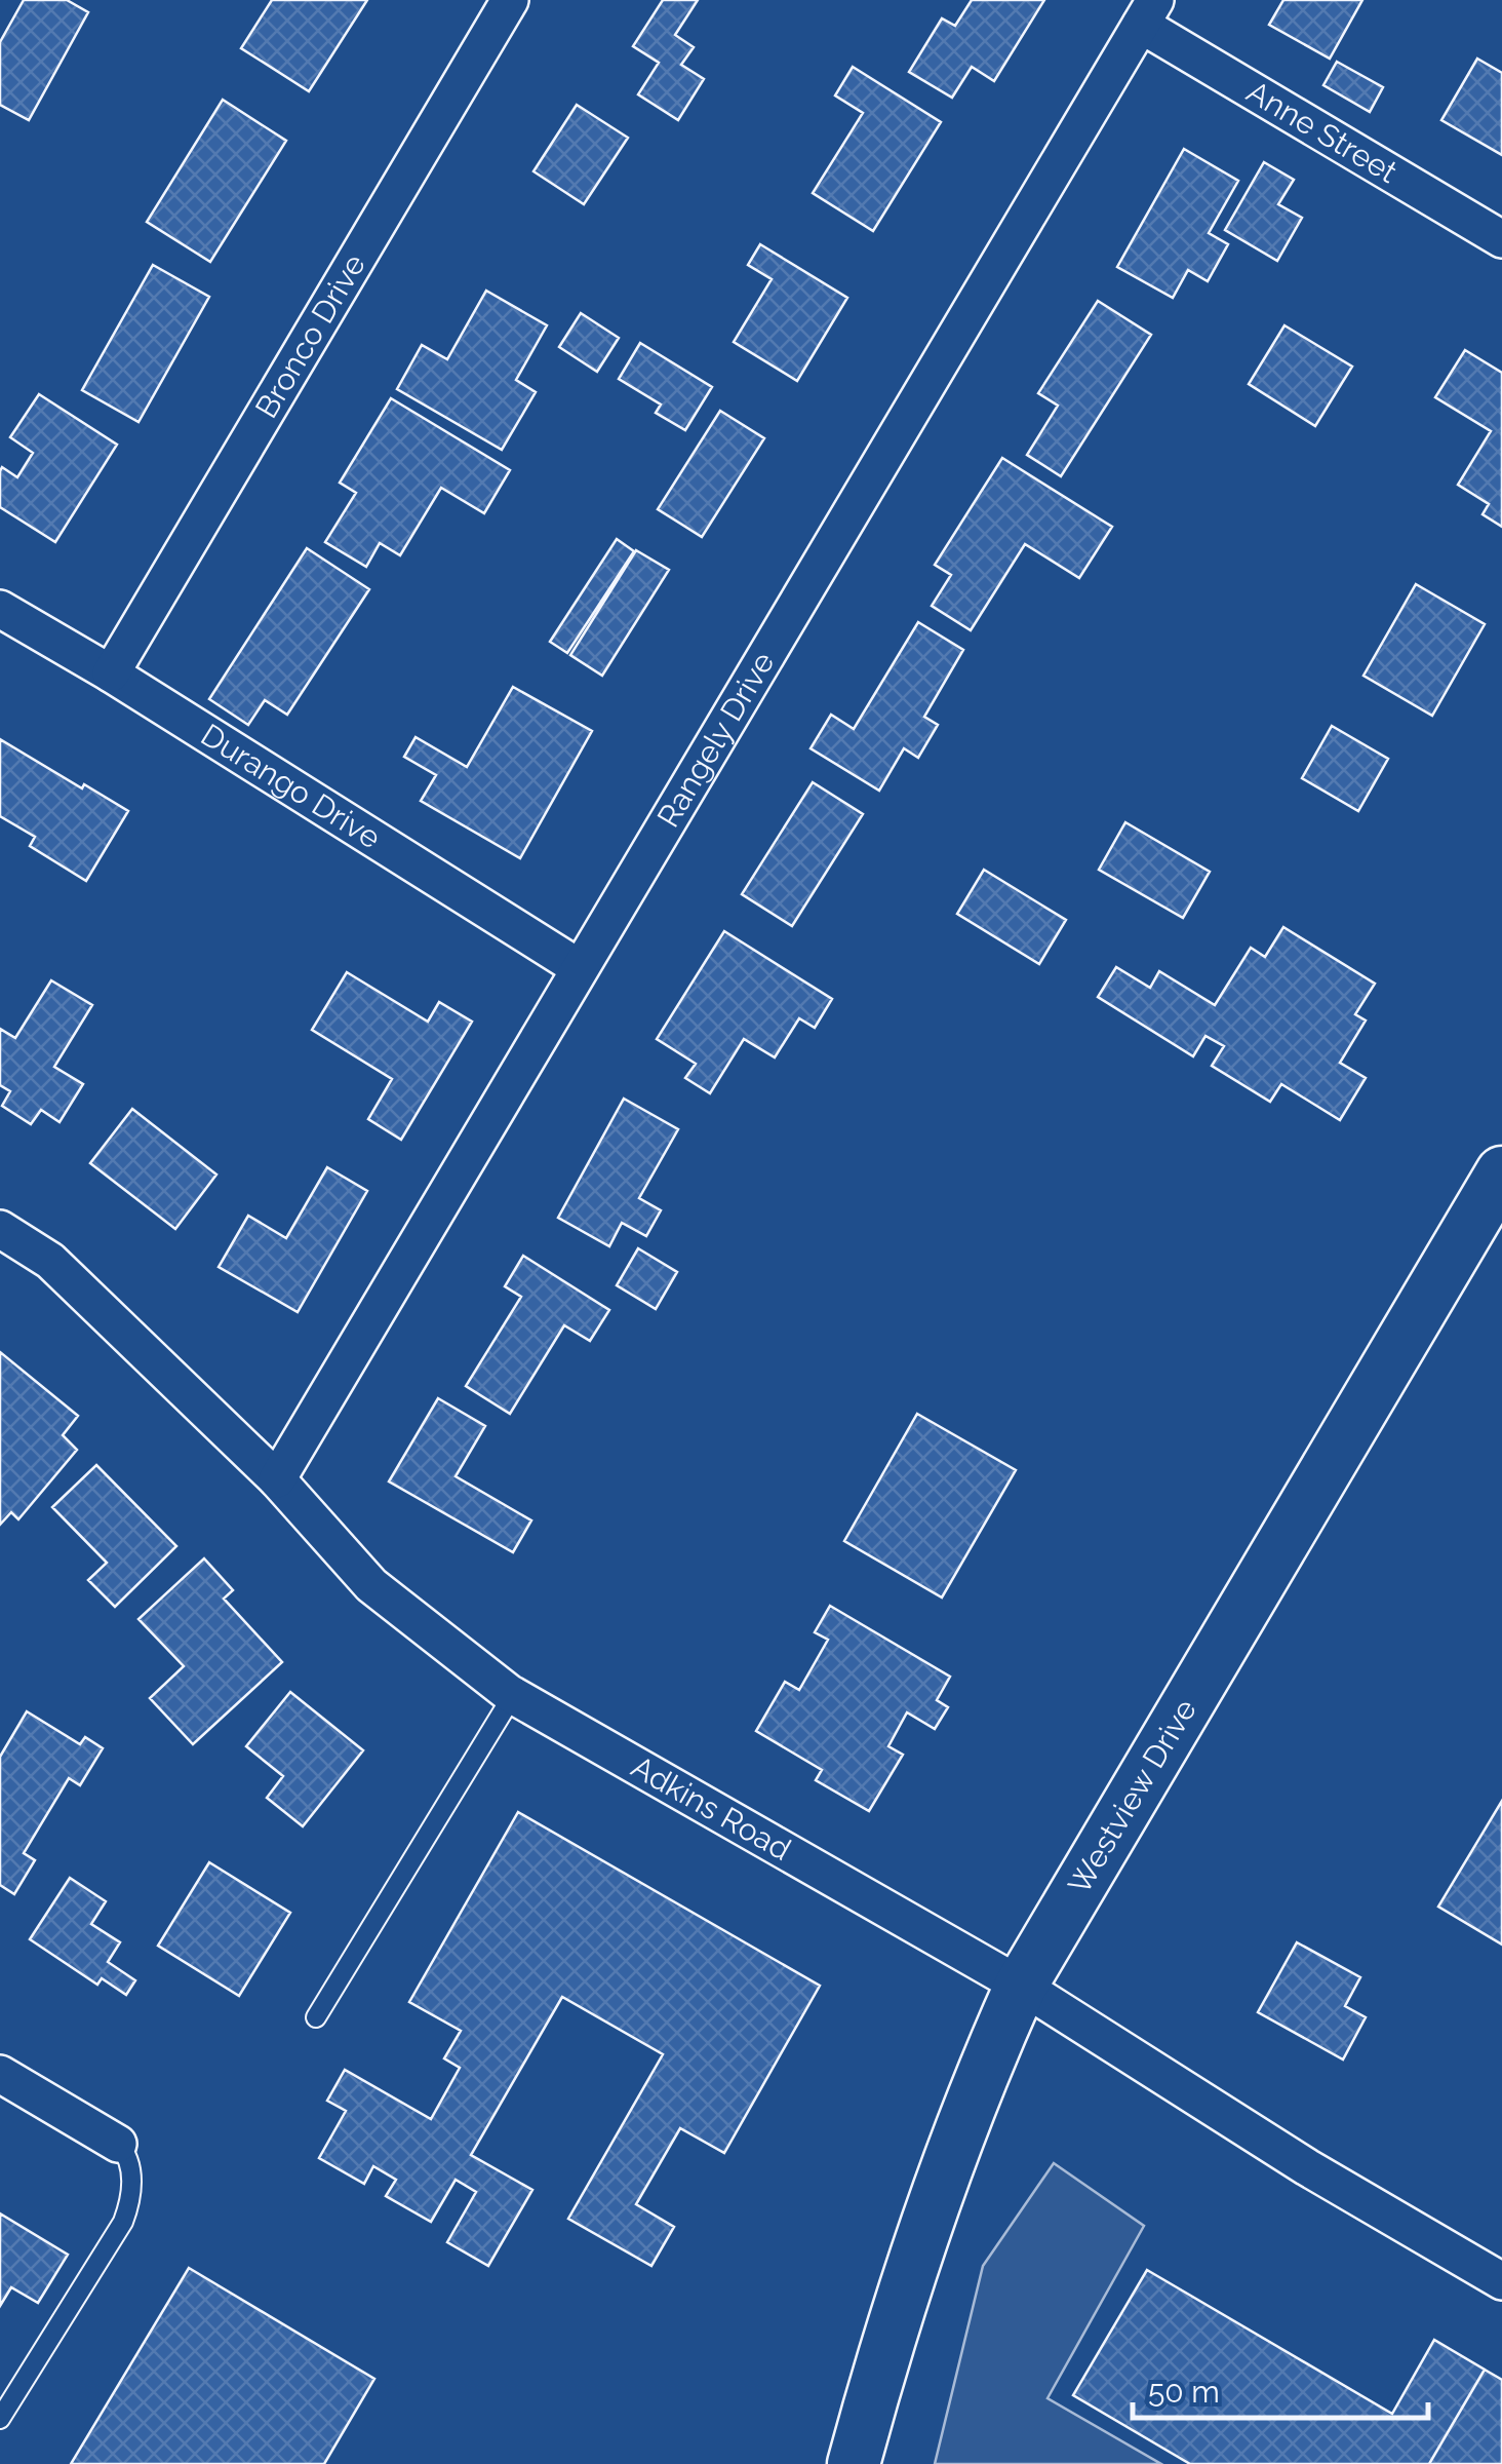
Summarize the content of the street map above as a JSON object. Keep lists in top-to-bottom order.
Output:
{
  "streets": {
    "main road": ["Westview Drive"],
    "street": [
      "Anne Street",
      "Bronco Drive",
      "Rangely Drive",
      "Durango Drive",
      "Adkins Road"
    ]
  },
  "crossings": [
    ["Anne Street", "Rangely Drive"],
    ["Bronco Drive", "Durango Drive"],
    ["Rangely Drive", "Durango Drive"],
    ["Rangely Drive", "Adkins Road"],
    ["Westview Drive", "Adkins Road"]
  ],
  "scale_bar": "50 m"
}
